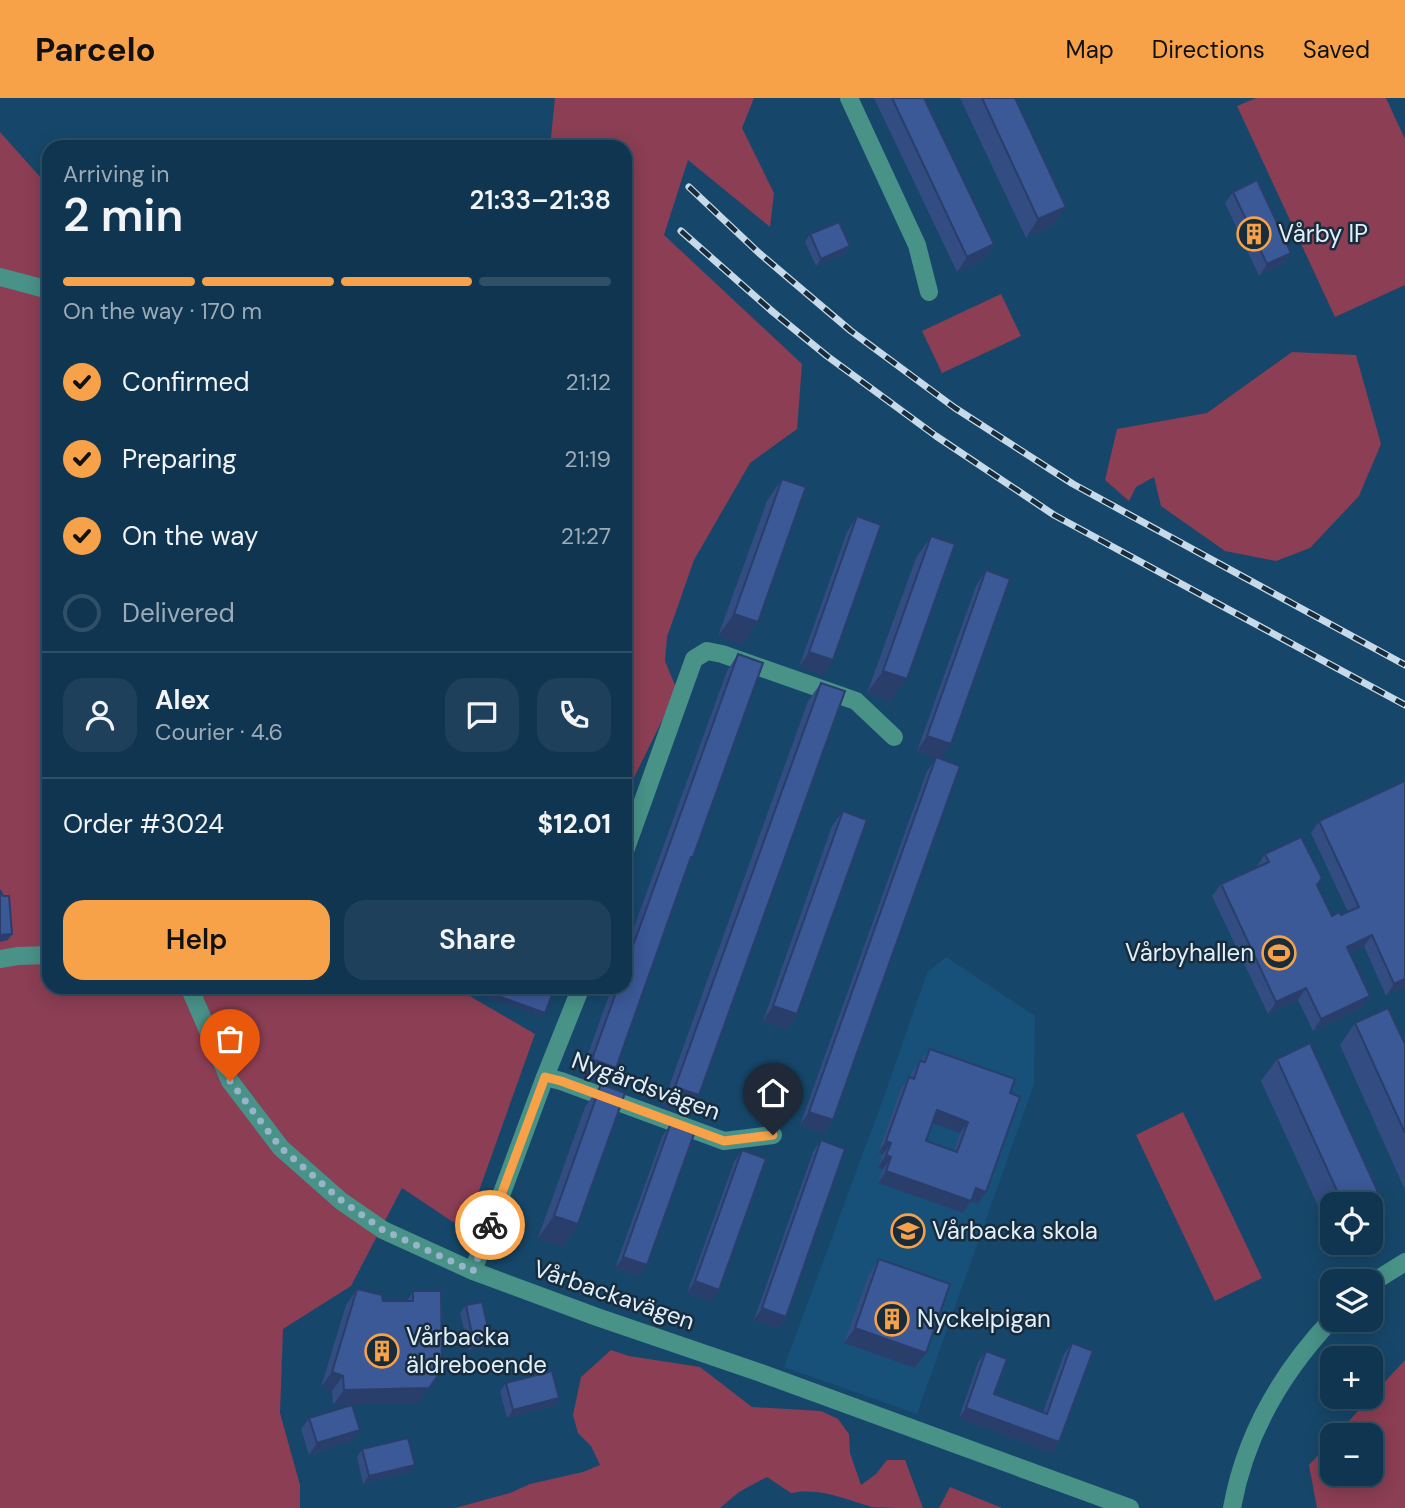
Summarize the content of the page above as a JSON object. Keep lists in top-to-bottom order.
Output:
{
  "streets": {
    "street": ["Nygårdsvägen", "Vårbackavägen"]
  },
  "places": {
    "building": ["Vårby IP", "Nyckelpigan", "Vårbacka äldreboende"],
    "sports": ["Vårbyhallen"],
    "school or university": ["Vårbacka skola"]
  },
  "page": {
    "header": "Parcelo",
    "nav": ["Map", "Directions", "Saved"],
    "heading": ["2 min", "Arriving in", "21:33–21:38"],
    "panel": [
      "Alex",
      "Courier · 4.6",
      "Order #3024",
      "$12.01"
    ],
    "bar": "On the way · 170 m",
    "list": [
      ["Confirmed", "21:12"],
      ["Preparing", "21:19"],
      ["On the way", "21:27"],
      "Delivered"
    ],
    "buttons": ["Help", "Share"],
    "map_buttons": ["+", "−"]
  }
}
